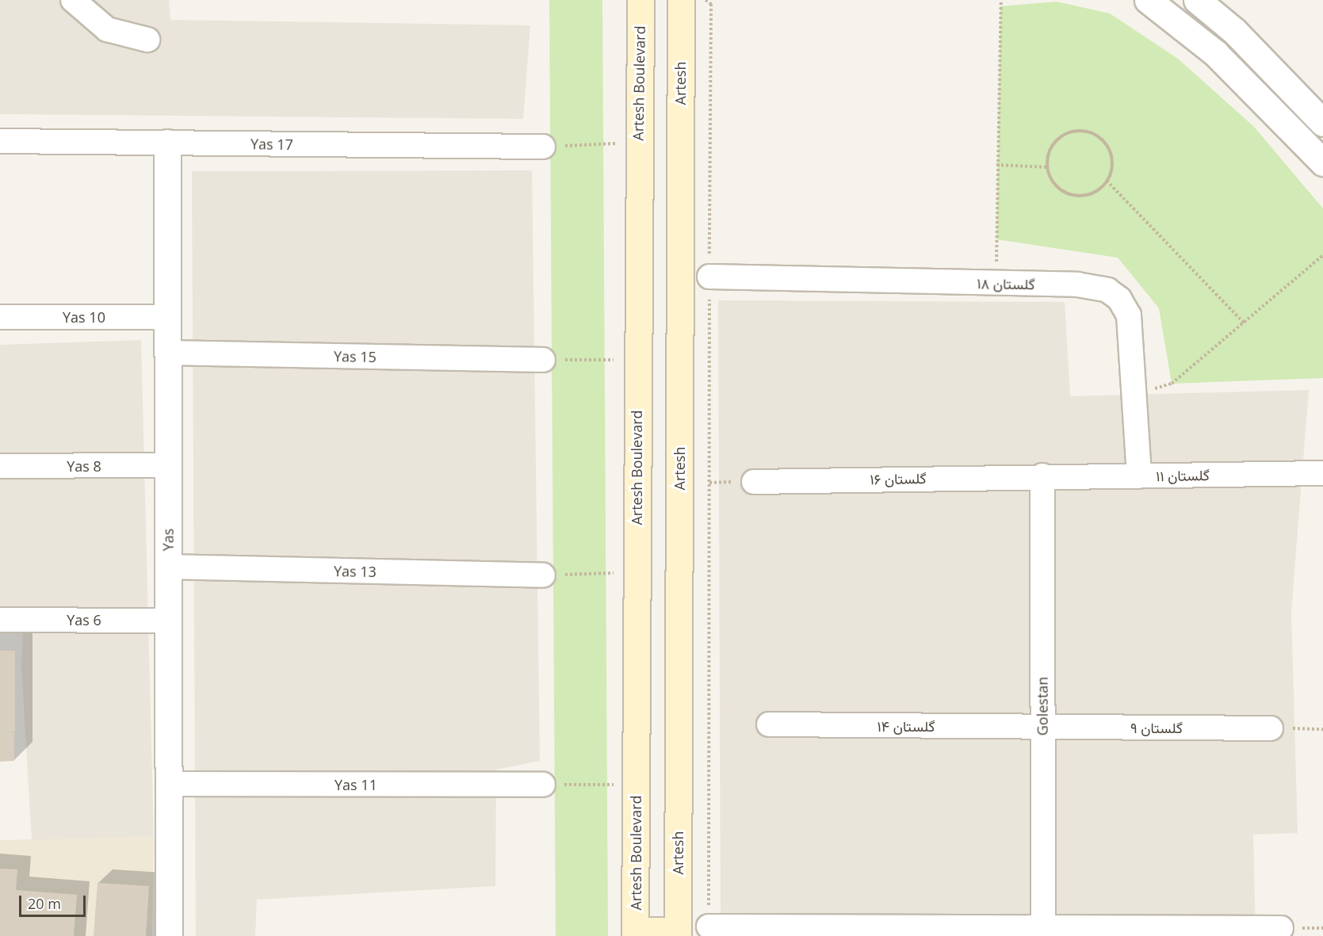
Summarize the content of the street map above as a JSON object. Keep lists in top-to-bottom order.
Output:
{
  "streets": {
    "main road": ["Artesh Boulevard", "Artesh"],
    "street": [
      "Yas 17",
      "گلستان ۱۸",
      "Yas 10",
      "Yas 15",
      "Yas 8",
      "گلستان ۱۱",
      "گلستان ۱۶",
      "Yas",
      "Yas 13",
      "Yas 6",
      "Golestan",
      "گلستان ۱۴",
      "گلستان ۹",
      "Yas 11"
    ]
  },
  "crossings": [
    ["Yas 17", "Yas"],
    ["گلستان ۱۸", "گلستان ۱۱"],
    ["Yas 10", "Yas"],
    ["Yas 15", "Yas"],
    ["Yas 8", "Yas"],
    ["گلستان ۱۱", "گلستان ۱۶"],
    ["گلستان ۱۱", "Golestan"],
    ["گلستان ۱۶", "Golestan"],
    ["Yas", "Yas 13"],
    ["Yas", "Yas 6"],
    ["Yas", "Yas 11"],
    ["Golestan", "گلستان ۱۴"],
    ["Golestan", "گلستان ۹"],
    ["گلستان ۱۴", "گلستان ۹"]
  ],
  "scale_bar": "20 m"
}
